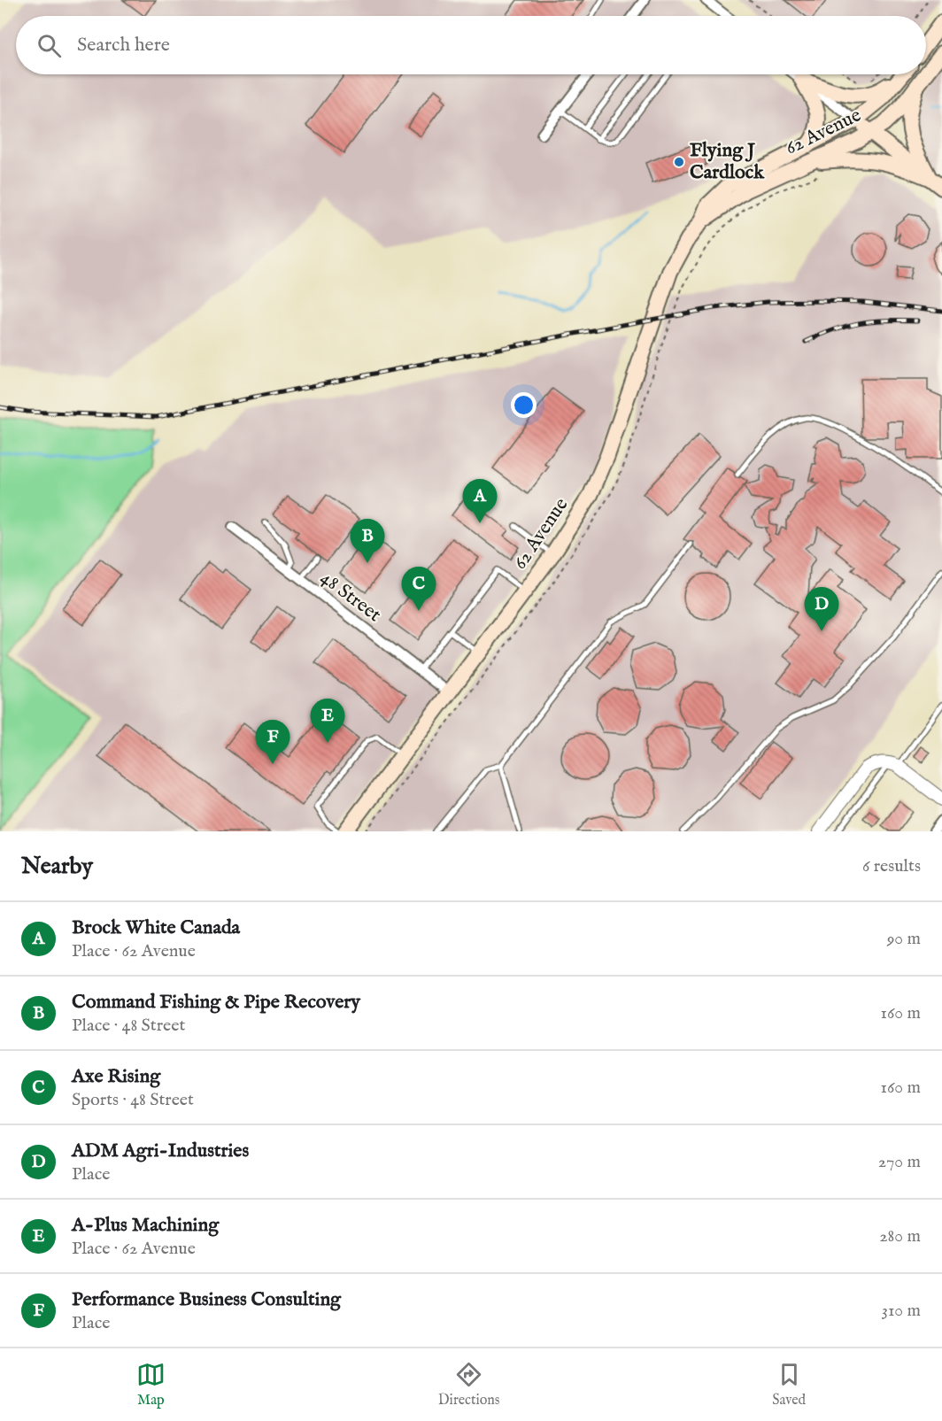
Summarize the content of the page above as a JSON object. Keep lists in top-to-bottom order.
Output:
{
  "streets": {
    "main road": ["62 Avenue"],
    "street": ["48 Street"]
  },
  "crossings": [
    ["62 Avenue", "48 Street"]
  ],
  "places": ["Flying J Cardlock"],
  "page": {
    "search": "Search here",
    "pins": [
      "A",
      "B",
      "C",
      "D",
      "E",
      "F"
    ],
    "heading": ["Nearby", "6 results"],
    "list": [
      {
        "mark": "A",
        "name": "Brock White Canada",
        "note": "Place · 62 Avenue",
        "value": "90 m"
      },
      {
        "mark": "B",
        "name": "Command Fishing & Pipe Recovery",
        "note": "Place · 48 Street",
        "value": "160 m"
      },
      {
        "mark": "C",
        "name": "Axe Rising",
        "note": "Sports · 48 Street",
        "value": "160 m"
      },
      {
        "mark": "D",
        "name": "ADM Agri-Industries",
        "note": "Place",
        "value": "270 m"
      },
      {
        "mark": "E",
        "name": "A-Plus Machining",
        "note": "Place · 62 Avenue",
        "value": "280 m"
      },
      {
        "mark": "F",
        "name": "Performance Business Consulting",
        "note": "Place",
        "value": "310 m"
      }
    ],
    "nav": ["Map", "Directions", "Saved"]
  }
}
